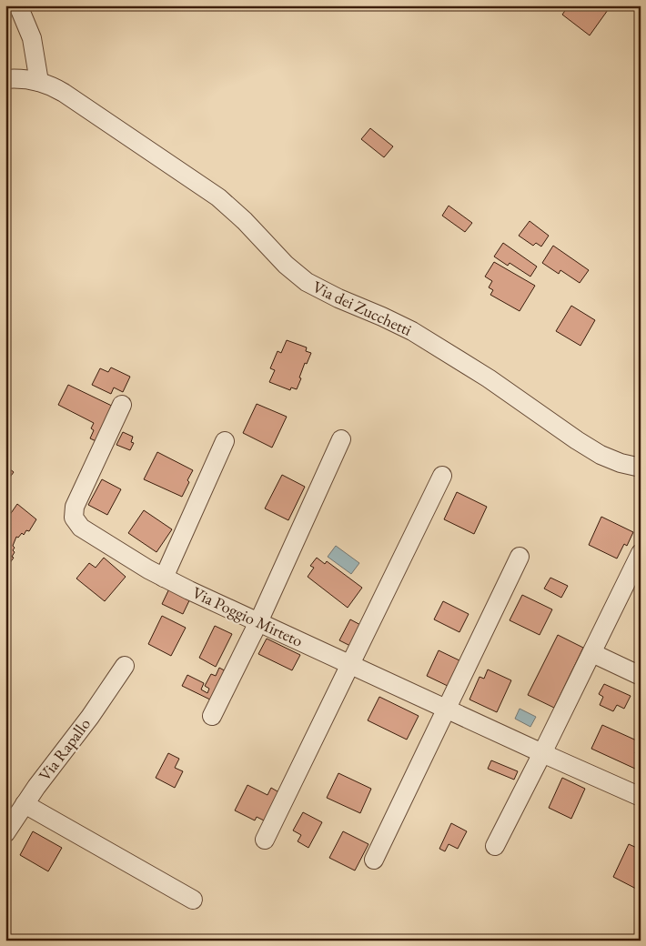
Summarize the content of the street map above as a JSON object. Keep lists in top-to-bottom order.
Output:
{
  "streets": {
    "street": ["Via dei Zucchetti", "Via Poggio Mirteto", "Via Rapallo"]
  }
}
